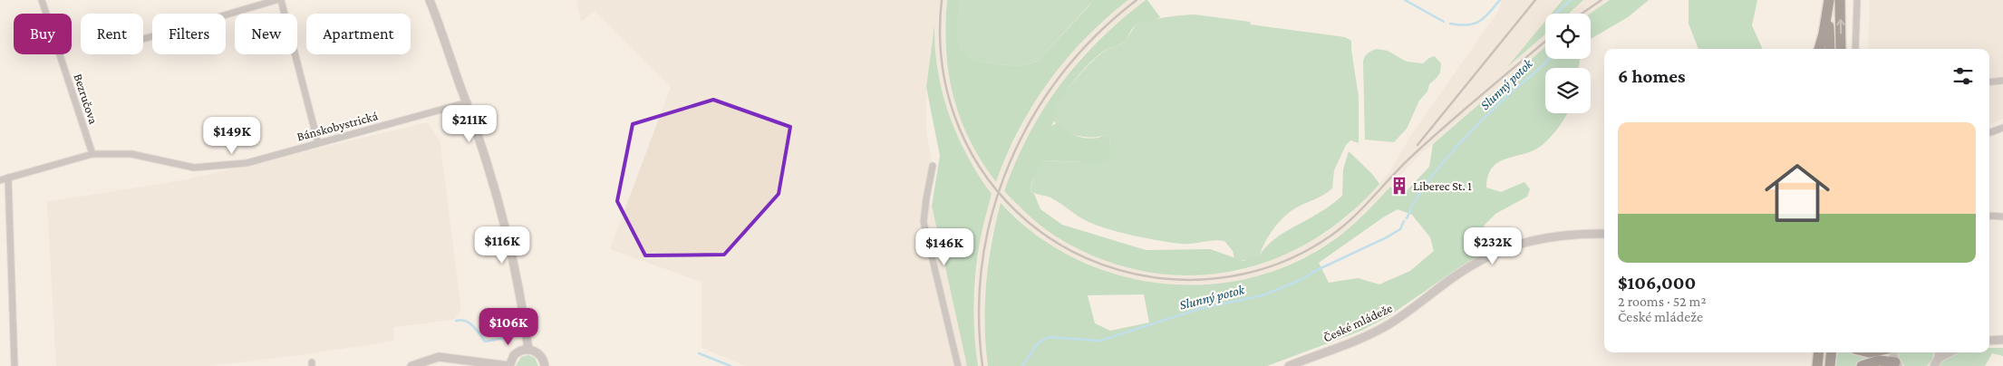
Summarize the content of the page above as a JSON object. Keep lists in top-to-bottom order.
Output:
{
  "streets": {
    "street": ["Bezručova", "Bánskobystrická", "České mládeže"]
  },
  "crossings": [
    ["Bezručova", "Bánskobystrická"]
  ],
  "water": ["Slunný potok"],
  "places": {
    "building": ["Liberec St. 1"]
  },
  "page": {
    "chip": [
      "Buy",
      "Rent",
      "Filters",
      "New",
      "Apartment"
    ],
    "heading": "6 homes",
    "list": [
      {
        "name": "$106,000",
        "note": "2 rooms · 52 m² · České mládeže"
      }
    ],
    "price": [
      "$211K",
      "$149K",
      "$116K",
      "$232K",
      "$146K",
      "$106K"
    ]
  }
}
